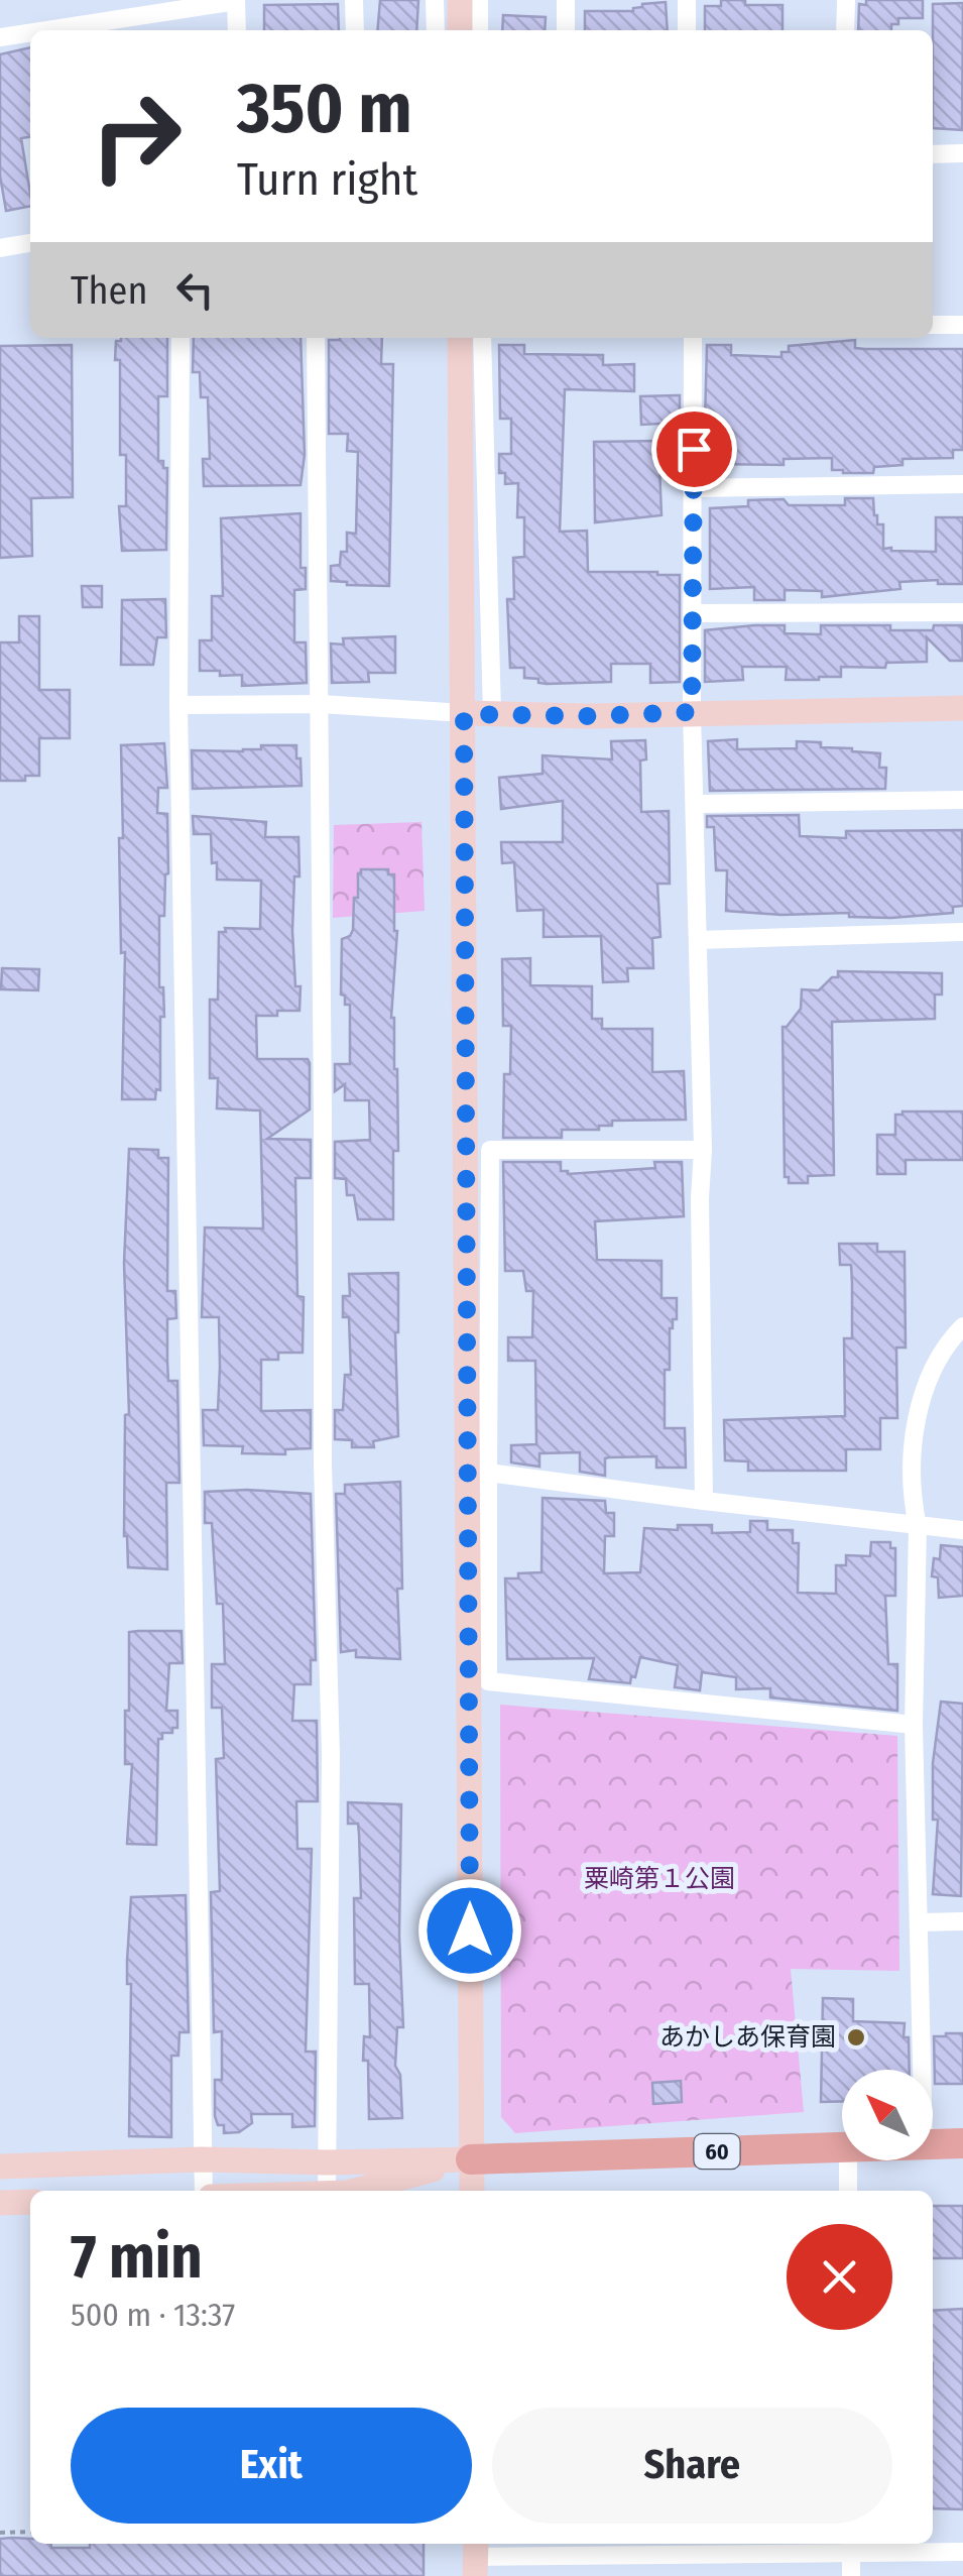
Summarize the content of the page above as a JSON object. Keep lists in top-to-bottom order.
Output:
{
  "streets": {
    "main road": ["60"]
  },
  "parks": ["粟崎第１公園"],
  "places": ["あかしあ保育園"],
  "north": "top left",
  "page": {
    "turn": ["350 m", "Turn right"],
    "then": "Then",
    "heading": ["7 min", "500 m · 13:37"],
    "buttons": ["Exit", "Share"]
  }
}
